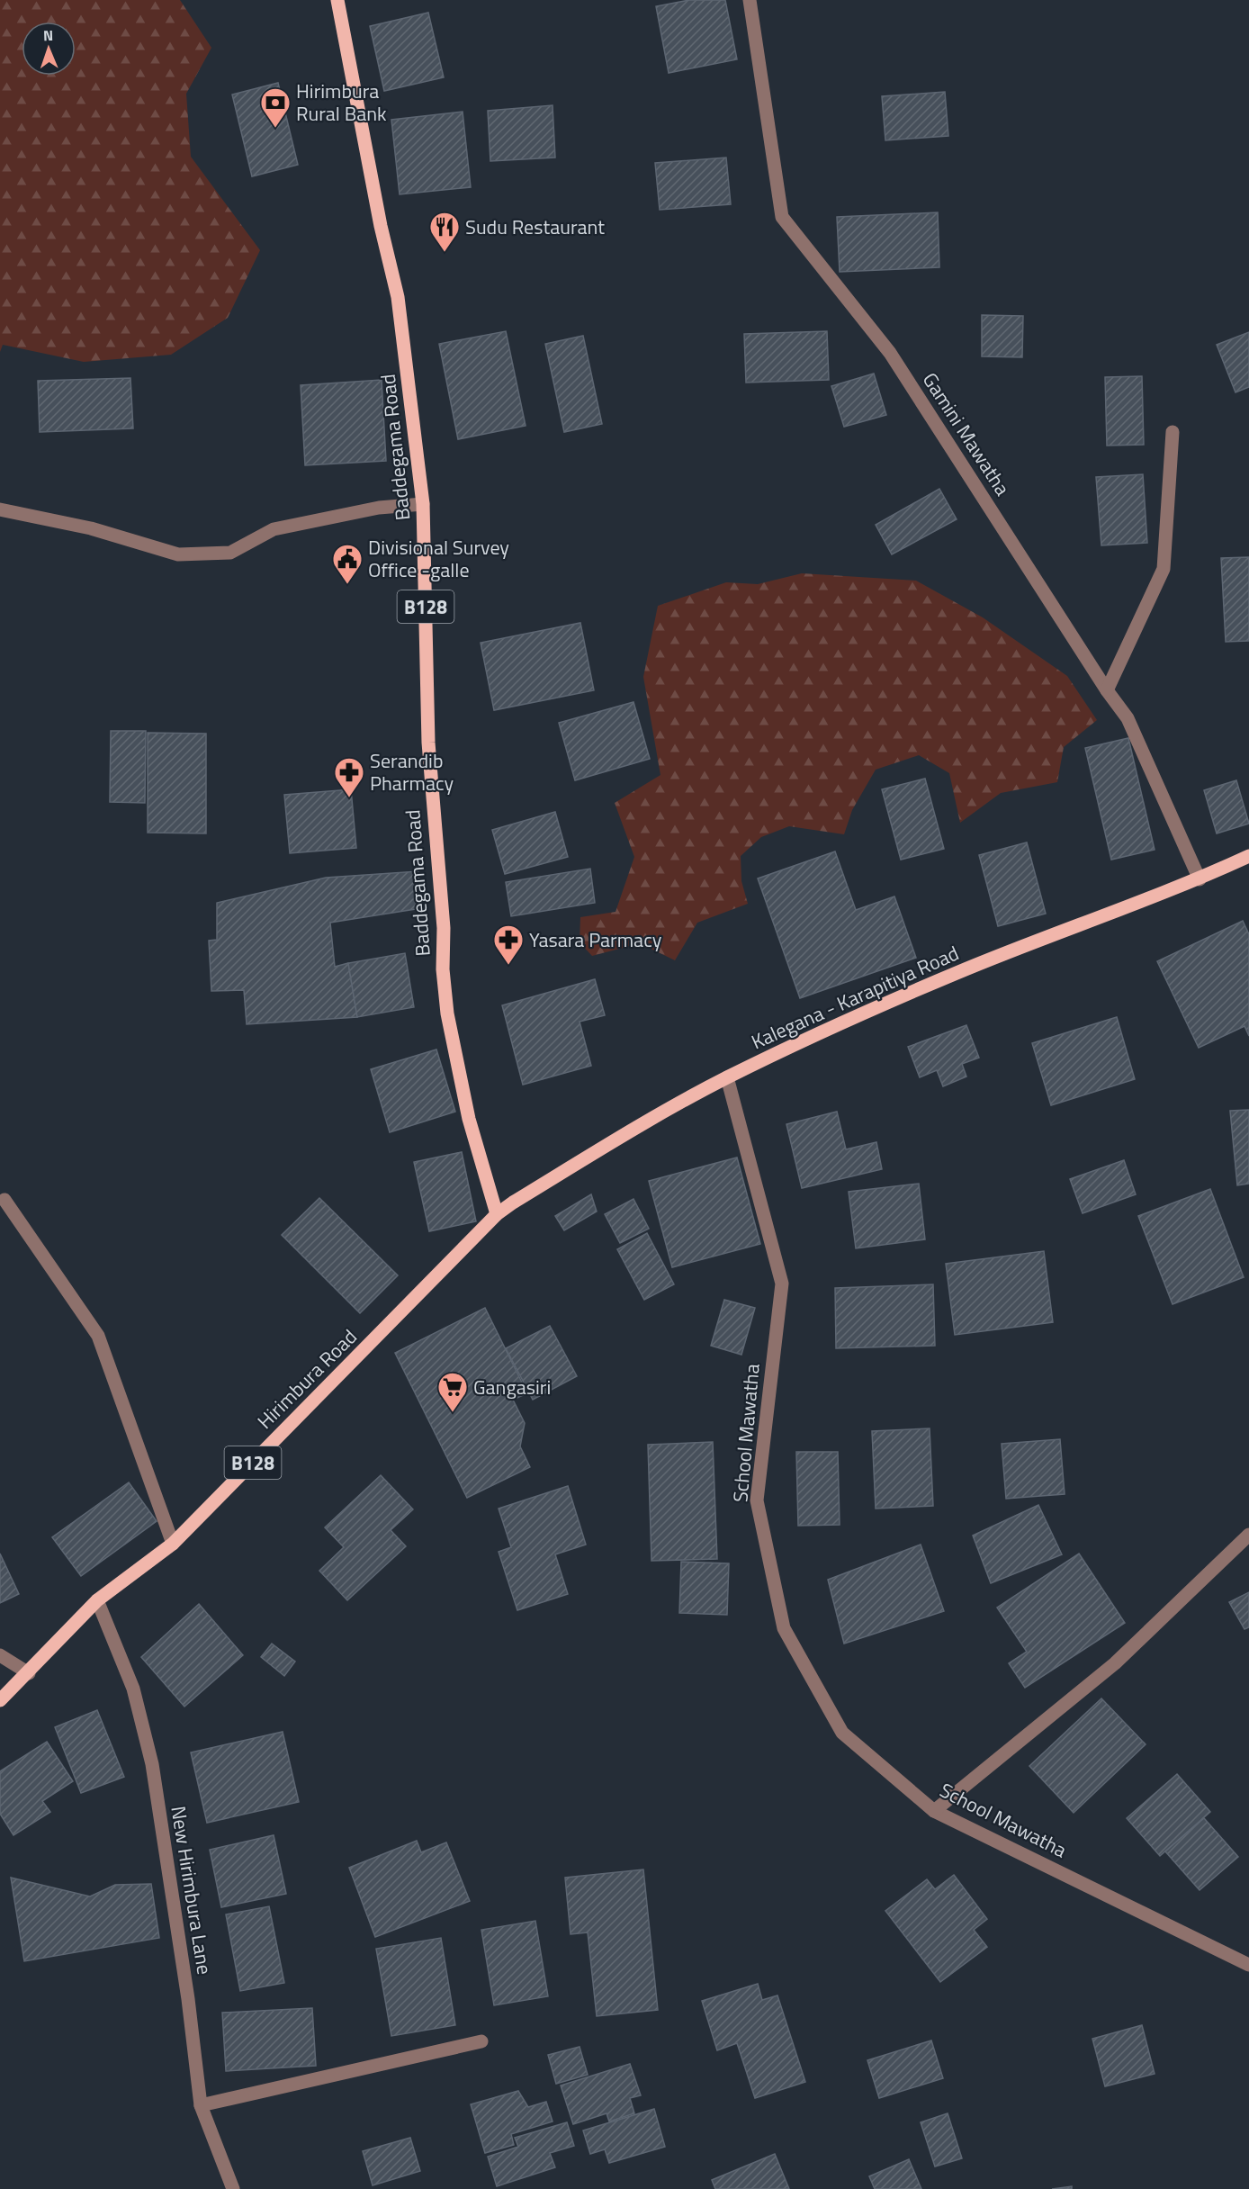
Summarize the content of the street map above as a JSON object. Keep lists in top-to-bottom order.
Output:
{
  "streets": {
    "main road": [
      "Baddegama Road",
      "B128",
      "Kalegana - Karapitiya Road",
      "Hirimbura Road"
    ],
    "street": ["Gamini Mawatha", "School Mawatha", "New Hirimbura Lane"]
  },
  "crossings": [
    ["Gamini Mawatha", "Kalegana - Karapitiya Road"],
    ["Baddegama Road", "Kalegana - Karapitiya Road"],
    ["Baddegama Road", "Hirimbura Road"],
    ["Kalegana - Karapitiya Road", "Hirimbura Road"],
    ["Kalegana - Karapitiya Road", "School Mawatha"],
    ["Hirimbura Road", "New Hirimbura Lane"]
  ],
  "places": {
    "bank": ["Hirimbura Rural Bank"],
    "restaurant": ["Sudu Restaurant"],
    "public building": ["Divisional Survey Office -galle"],
    "pharmacy": ["Serandib Pharmacy", "Yasara Parmacy"],
    "supermarket": ["Gangasiri"]
  },
  "north": "top"
}
